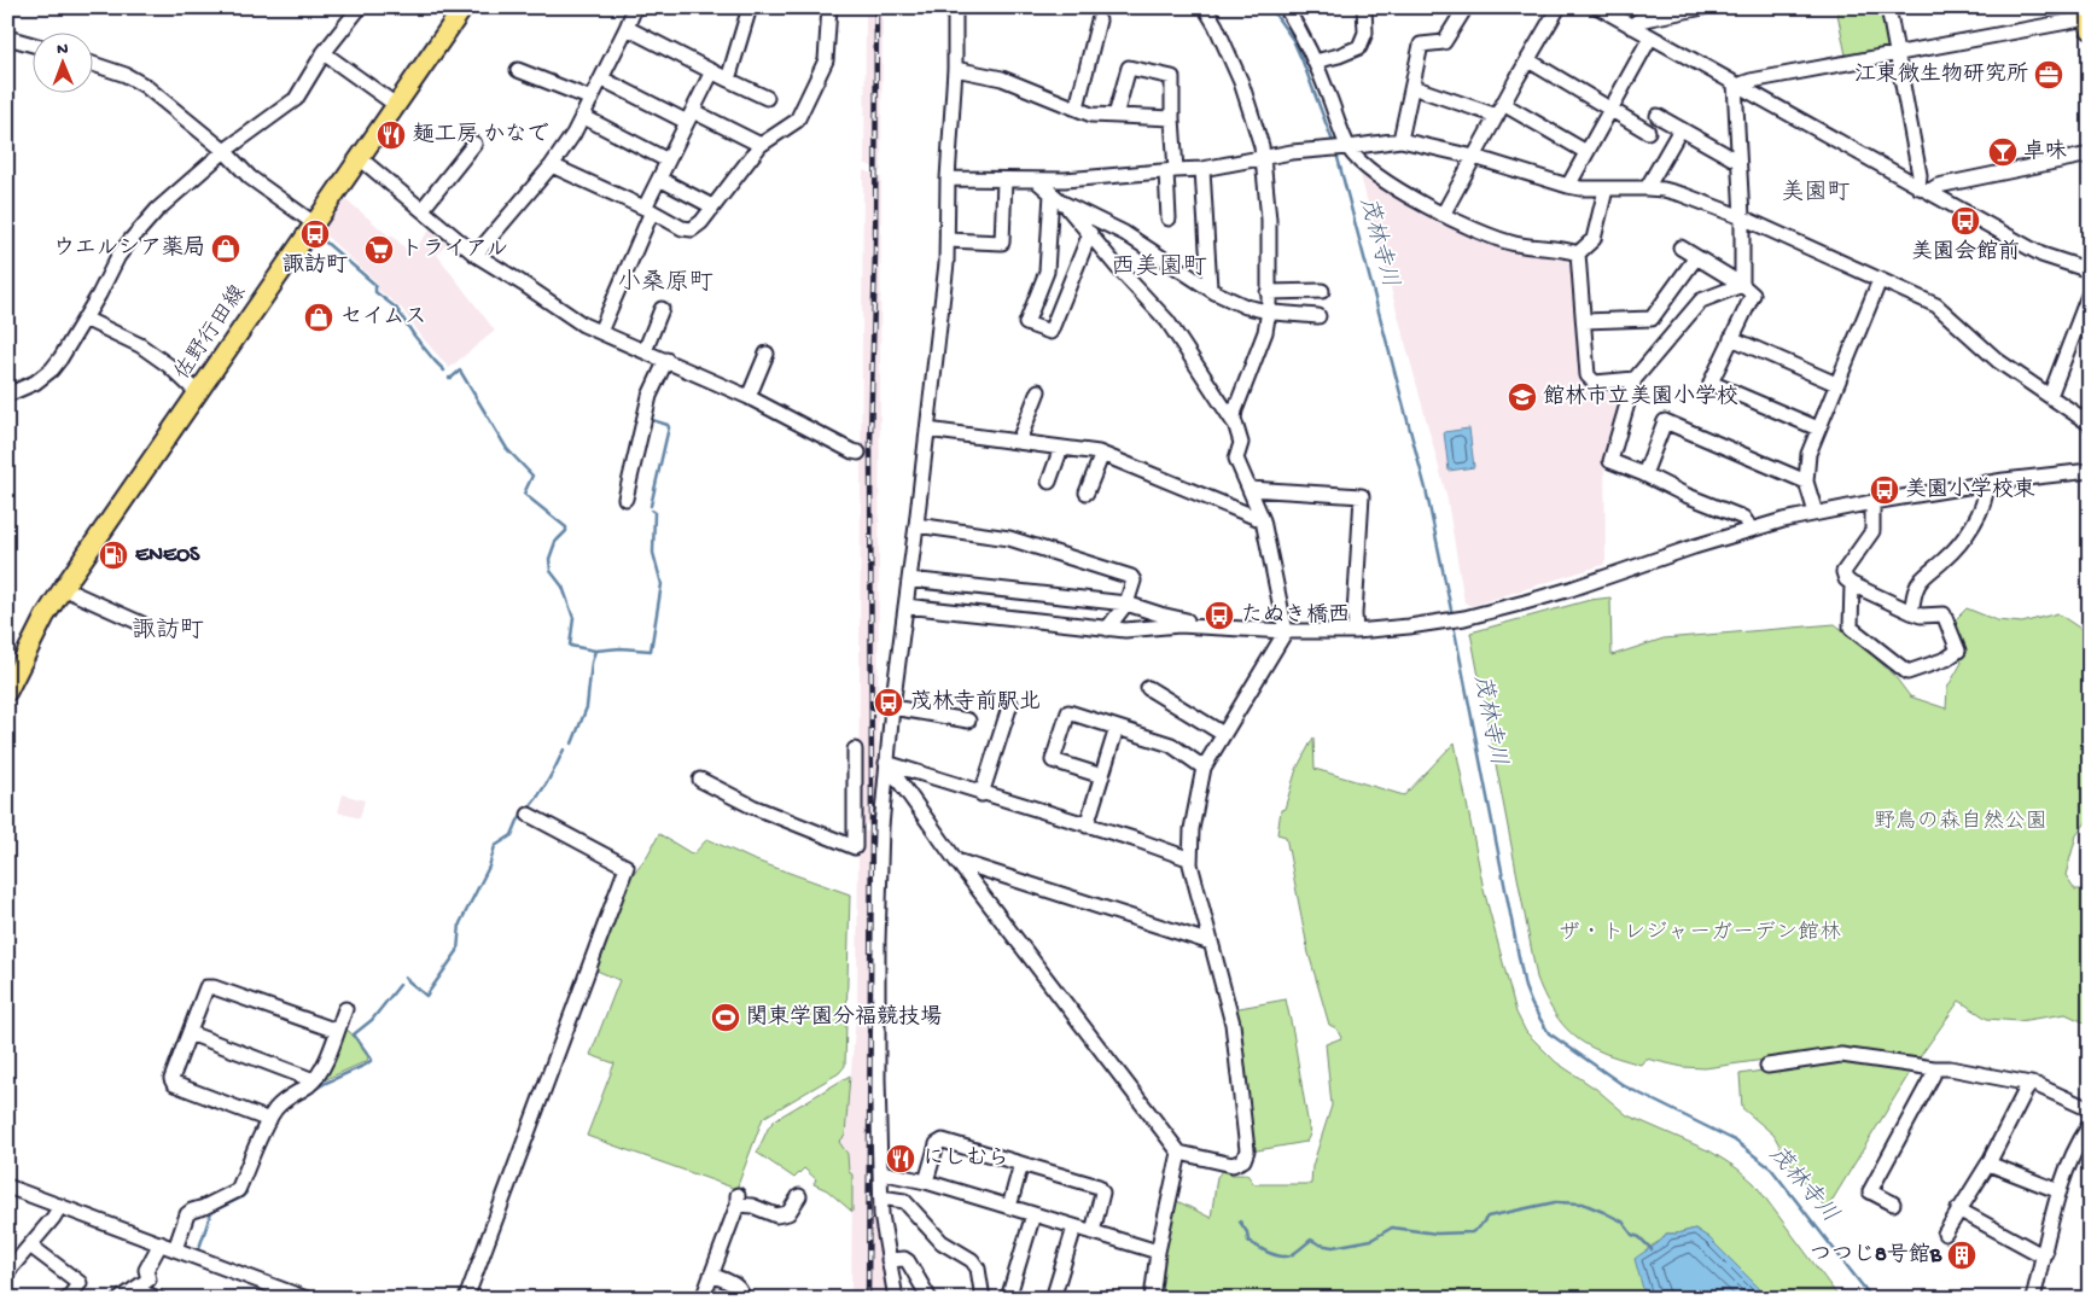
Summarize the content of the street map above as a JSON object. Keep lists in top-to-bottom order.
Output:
{
  "streets": {
    "main road": ["佐野行田線"]
  },
  "districts": [
    "美園町",
    "西美園町",
    "小桑原町",
    "諏訪町"
  ],
  "water": ["茂林寺川"],
  "parks": ["野鳥の森自然公園", "ザ・トレジャーガーデン館林"],
  "places": {
    "office": ["江東微生物研究所"],
    "restaurant": ["麺工房 かなで", "にしむら"],
    "bar": ["卓味"],
    "bus stop": [
      "美園会館前",
      "諏訪町",
      "美園小学校東",
      "たぬき橋西",
      "茂林寺前駅北"
    ],
    "shop": ["ウエルシア薬局", "セイムス"],
    "supermarket": ["トライアル"],
    "school or university": ["館林市立美園小学校"],
    "fuel station": ["ENEOS"],
    "sports": ["関東学園分福競技場"],
    "building": ["つつじ8号館B"]
  },
  "north": "top"
}
